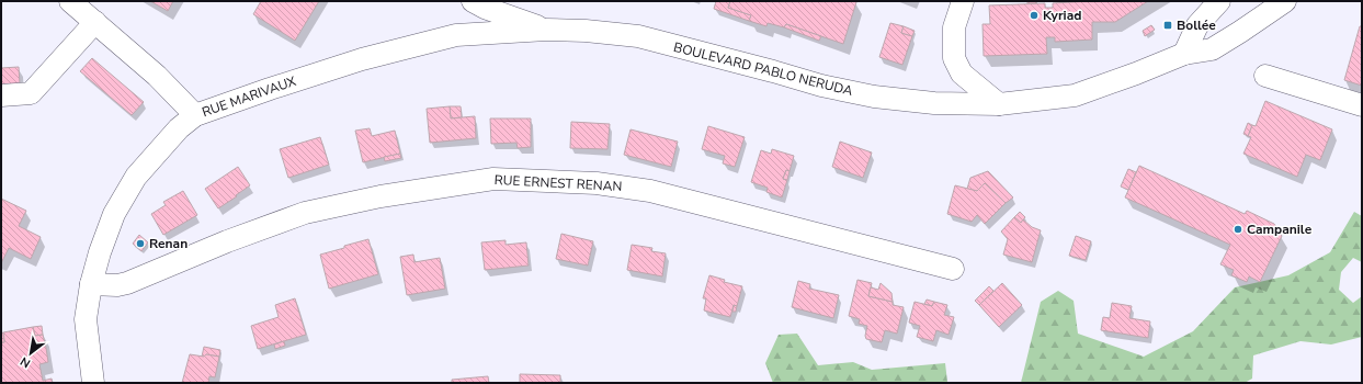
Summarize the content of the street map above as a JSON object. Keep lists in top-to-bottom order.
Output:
{
  "streets": {
    "street": ["BOULEVARD PABLO NERUDA", "RUE MARIVAUX", "RUE ERNEST RENAN"]
  },
  "crossings": [
    ["BOULEVARD PABLO NERUDA", "RUE MARIVAUX"],
    ["RUE MARIVAUX", "RUE ERNEST RENAN"]
  ],
  "places": {
    "other": ["Kyriad", "Campanile", "Renan"],
    "transit": ["Bollée"]
  },
  "north": "bottom left"
}
